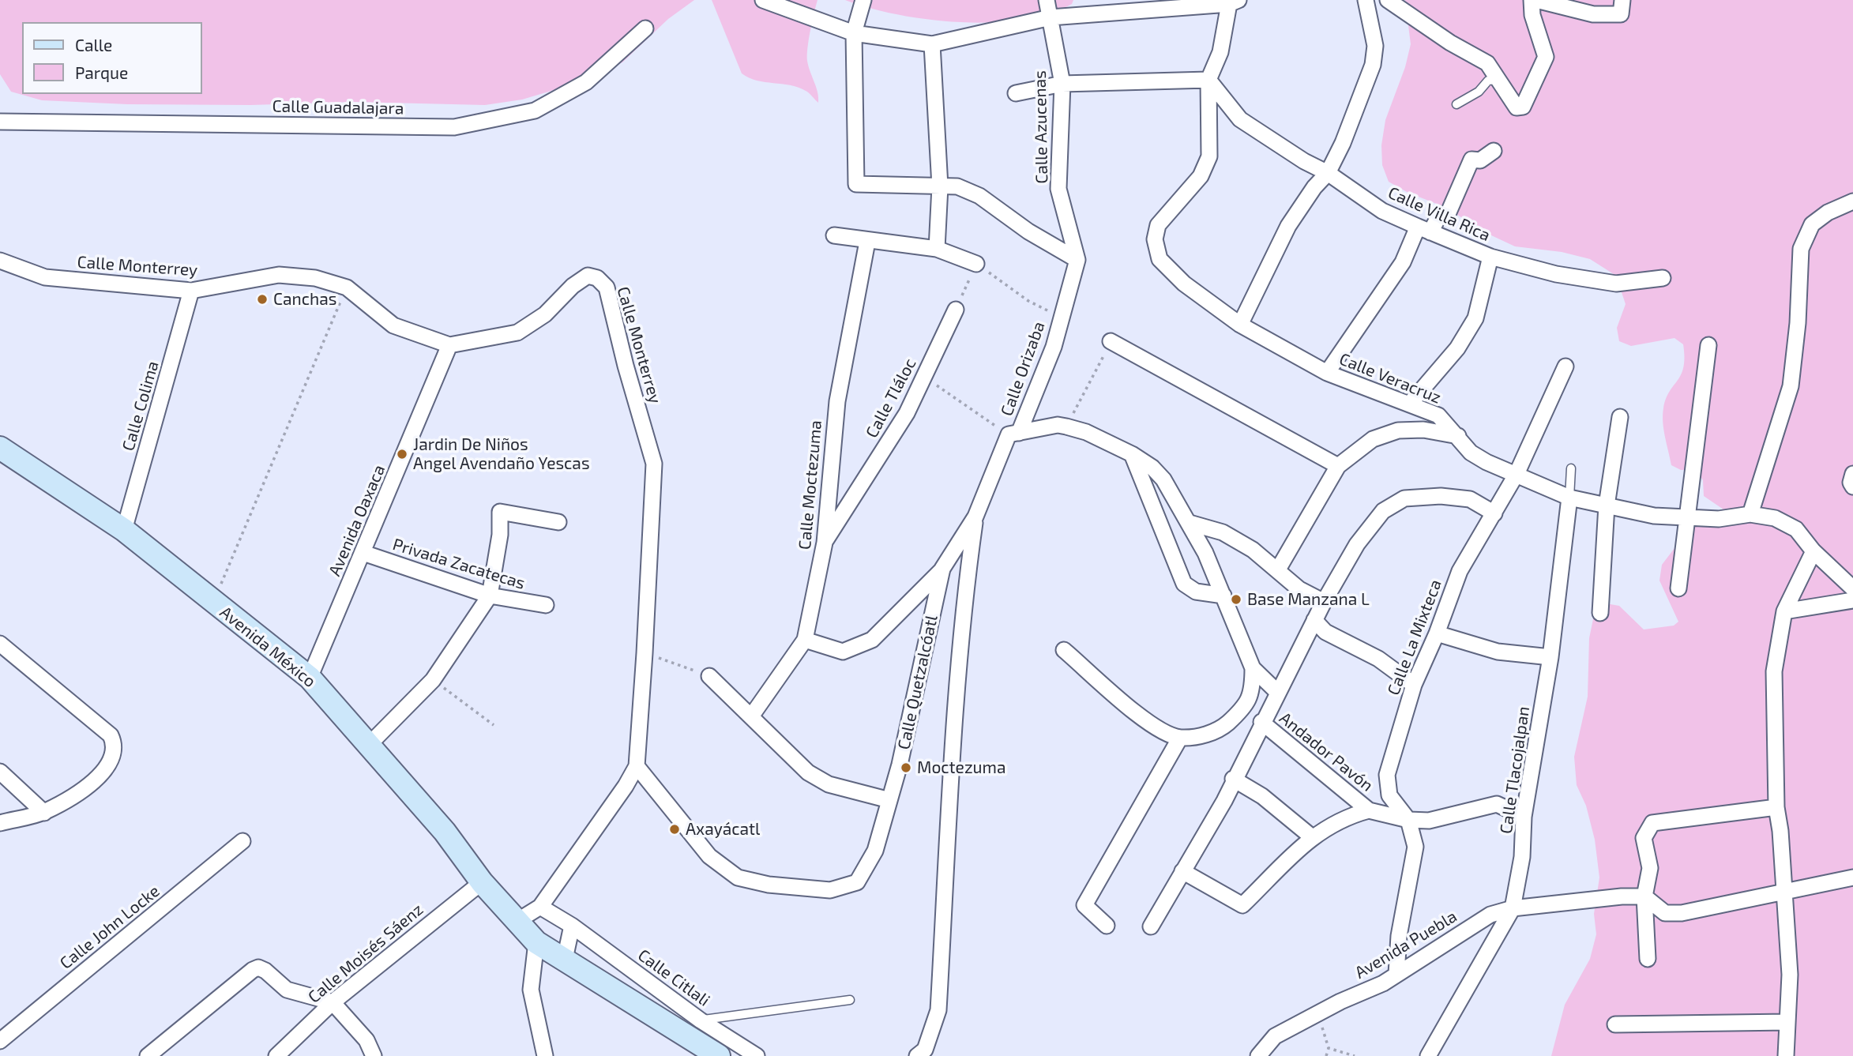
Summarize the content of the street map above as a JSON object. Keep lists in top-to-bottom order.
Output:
{
  "streets": {
    "street": [
      "Calle Guadalajara",
      "Calle Azucenas",
      "Calle Villa Rica",
      "Calle Monterrey",
      "Calle Orizaba",
      "Calle Veracruz",
      "Calle Tláloc",
      "Calle Colima",
      "Calle Moctezuma",
      "Avenida Oaxaca",
      "Privada Zacatecas",
      "Calle La Mixteca",
      "Avenida México",
      "Calle Quetzalcóatl",
      "Andador Pavón",
      "Calle Tlacojalpan",
      "Calle John Locke",
      "Avenida Puebla",
      "Calle Moisés Sáenz",
      "Calle Citlali"
    ]
  },
  "crossings": [
    ["Calle Azucenas", "Calle Orizaba"],
    ["Calle Villa Rica", "Calle Veracruz"],
    ["Calle Monterrey", "Calle Colima"],
    ["Calle Monterrey", "Avenida Oaxaca"],
    ["Calle Monterrey", "Calle Quetzalcóatl"],
    ["Calle Orizaba", "Calle Quetzalcóatl"],
    ["Calle Veracruz", "Calle La Mixteca"],
    ["Calle Veracruz", "Calle Tlacojalpan"],
    ["Calle Tláloc", "Calle Moctezuma"],
    ["Calle Colima", "Avenida México"],
    ["Avenida Oaxaca", "Privada Zacatecas"],
    ["Avenida Oaxaca", "Avenida México"],
    ["Calle La Mixteca", "Avenida Puebla"],
    ["Avenida México", "Calle Moisés Sáenz"],
    ["Calle Tlacojalpan", "Avenida Puebla"]
  ],
  "places": [
    "Canchas",
    "Jardin De Niños Angel Avendaño Yescas",
    "Base Manzana L",
    "Moctezuma",
    "Axayácatl"
  ],
  "legend": ["Calle", "Parque"]
}
